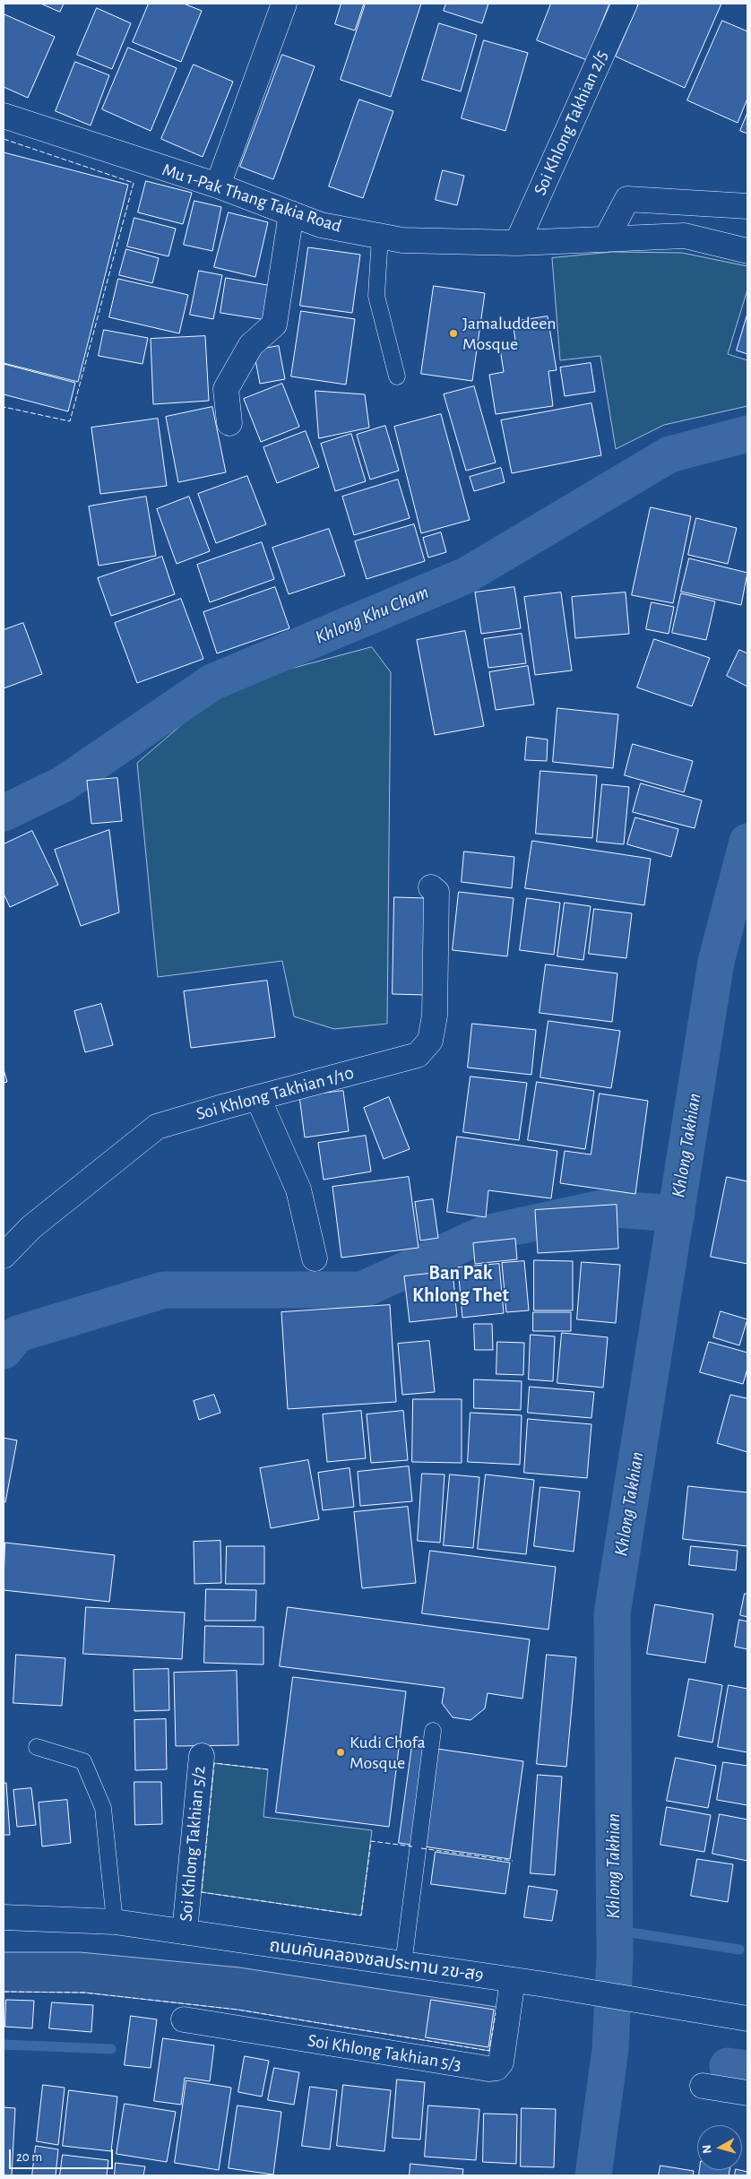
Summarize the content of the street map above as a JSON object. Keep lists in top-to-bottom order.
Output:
{
  "streets": {
    "street": [
      "Soi Khlong Takhian 2/5",
      "Mu 1-Pak Thang Takia Road",
      "Soi Khlong Takhian 1/10",
      "Soi Khlong Takhian 5/2",
      "ถนนคันคลองชลประทาน 2ข-ส9",
      "Soi Khlong Takhian 5/3"
    ]
  },
  "crossings": [
    ["Soi Khlong Takhian 2/5", "Mu 1-Pak Thang Takia Road"],
    ["Soi Khlong Takhian 5/2", "ถนนคันคลองชลประทาน 2ข-ส9"],
    ["ถนนคันคลองชลประทาน 2ข-ส9", "Soi Khlong Takhian 5/3"]
  ],
  "districts": ["Ban Pak Khlong Thet"],
  "water": ["Khlong Khu Cham", "Khlong Takhian"],
  "places": ["Jamaluddeen Mosque", "Kudi Chofa Mosque"],
  "scale_bar": "20 m",
  "north": "left"
}
